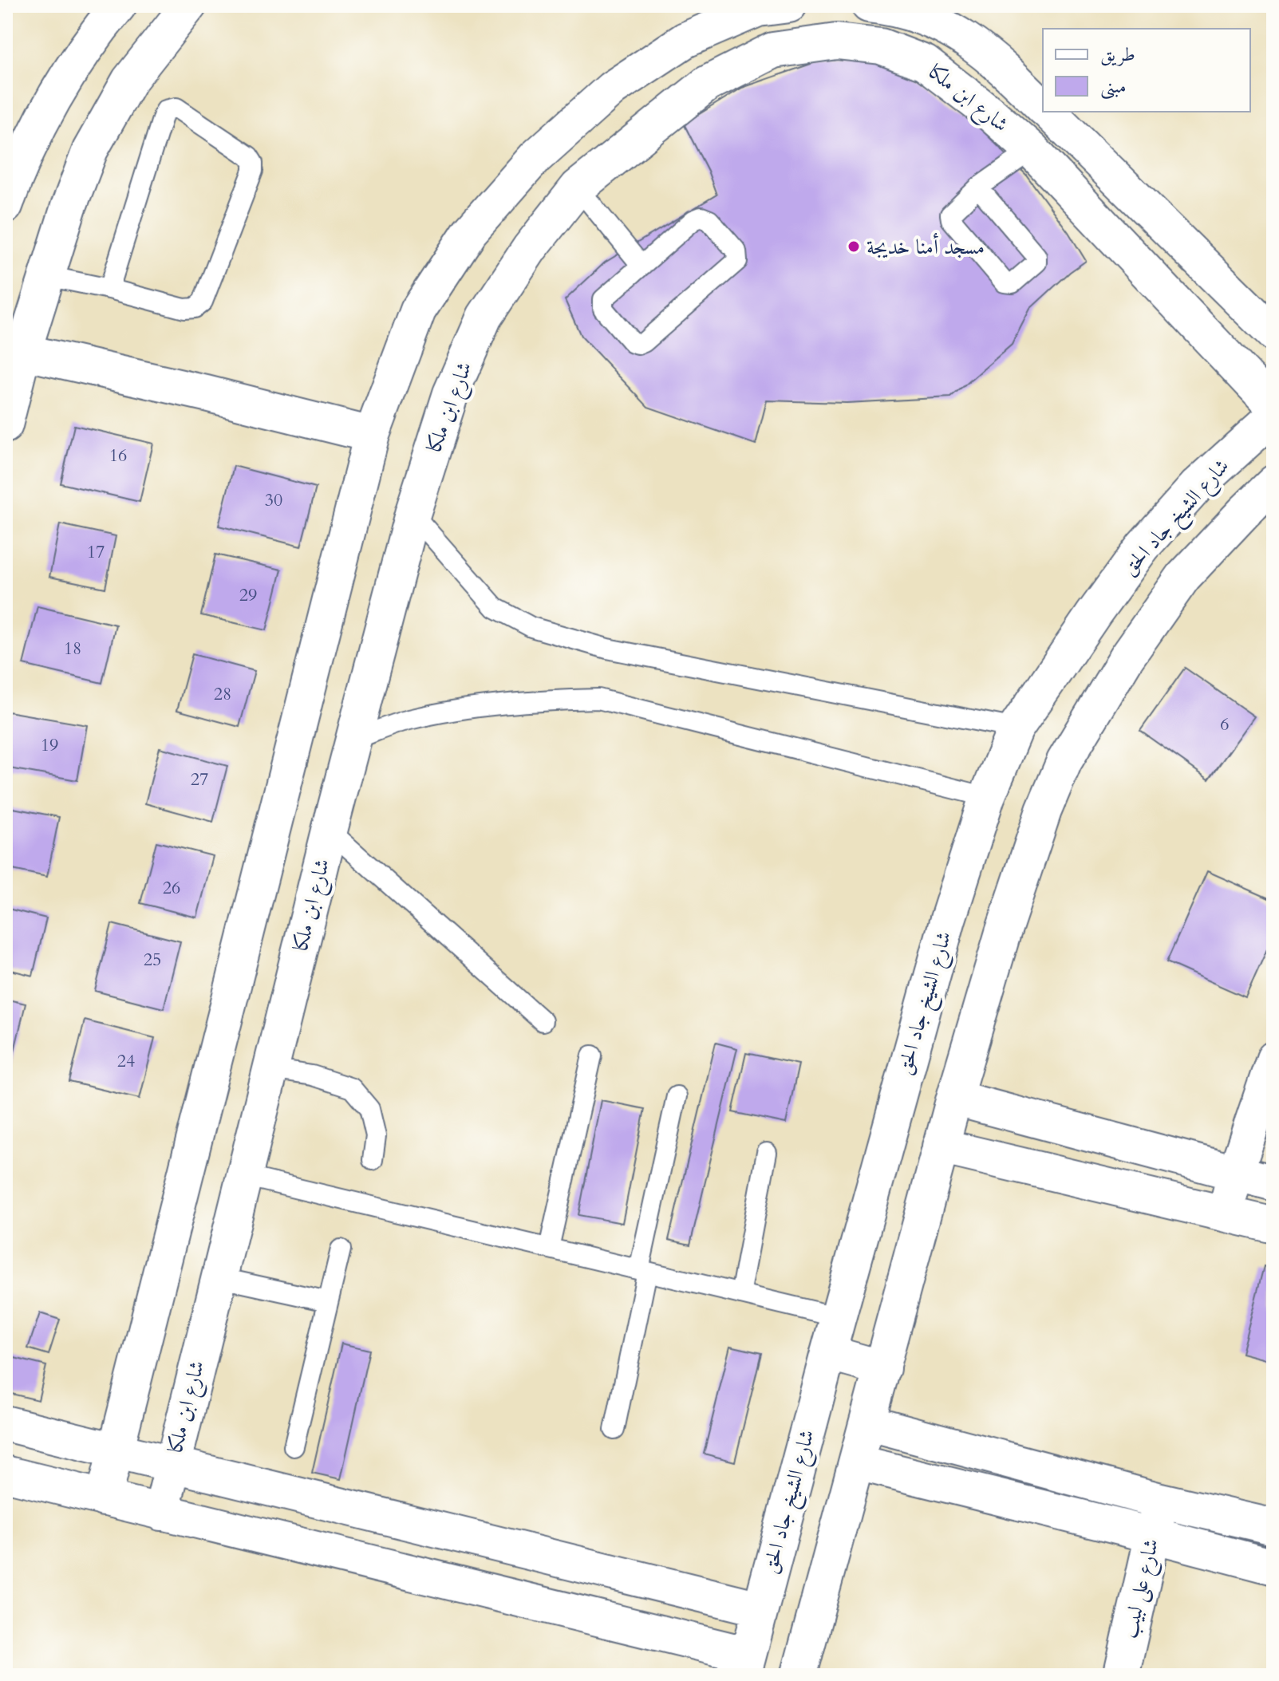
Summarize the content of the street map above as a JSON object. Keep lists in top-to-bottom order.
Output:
{
  "streets": {
    "street": ["شارع ابن ملكا", "شارع الشيخ جاد الحق", "شارع على لبيب"]
  },
  "places": ["مسجد أمنا خديجة"],
  "house_numbers": [
    "16",
    "30",
    "17",
    "29",
    "18",
    "28",
    "6",
    "19",
    "27",
    "26",
    "25",
    "24"
  ],
  "legend": ["طريق", "مبنى"]
}
